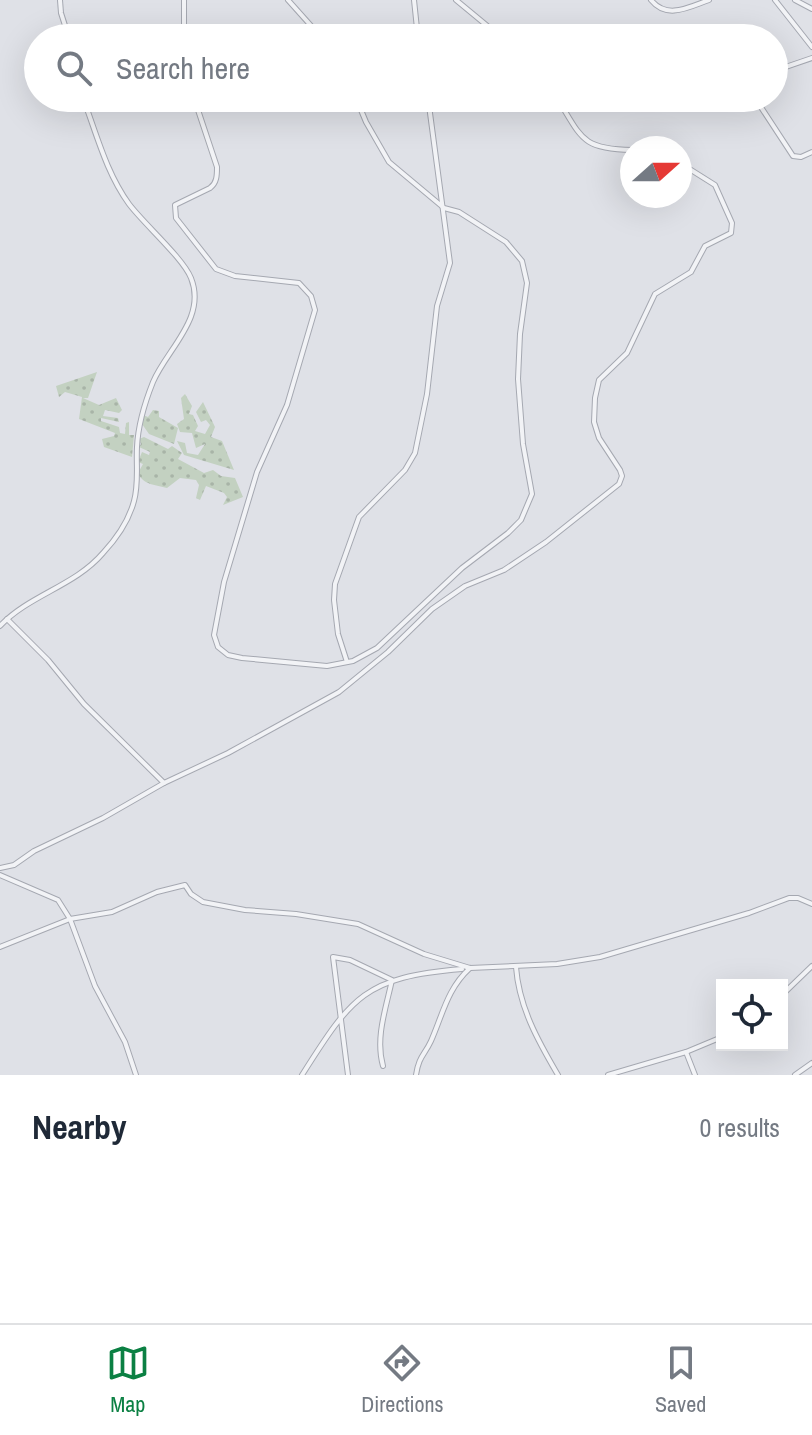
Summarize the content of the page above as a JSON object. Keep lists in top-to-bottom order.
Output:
{
  "north": "right",
  "page": {
    "search": "Search here",
    "heading": ["Nearby", "0 results"],
    "nav": ["Map", "Directions", "Saved"]
  }
}
